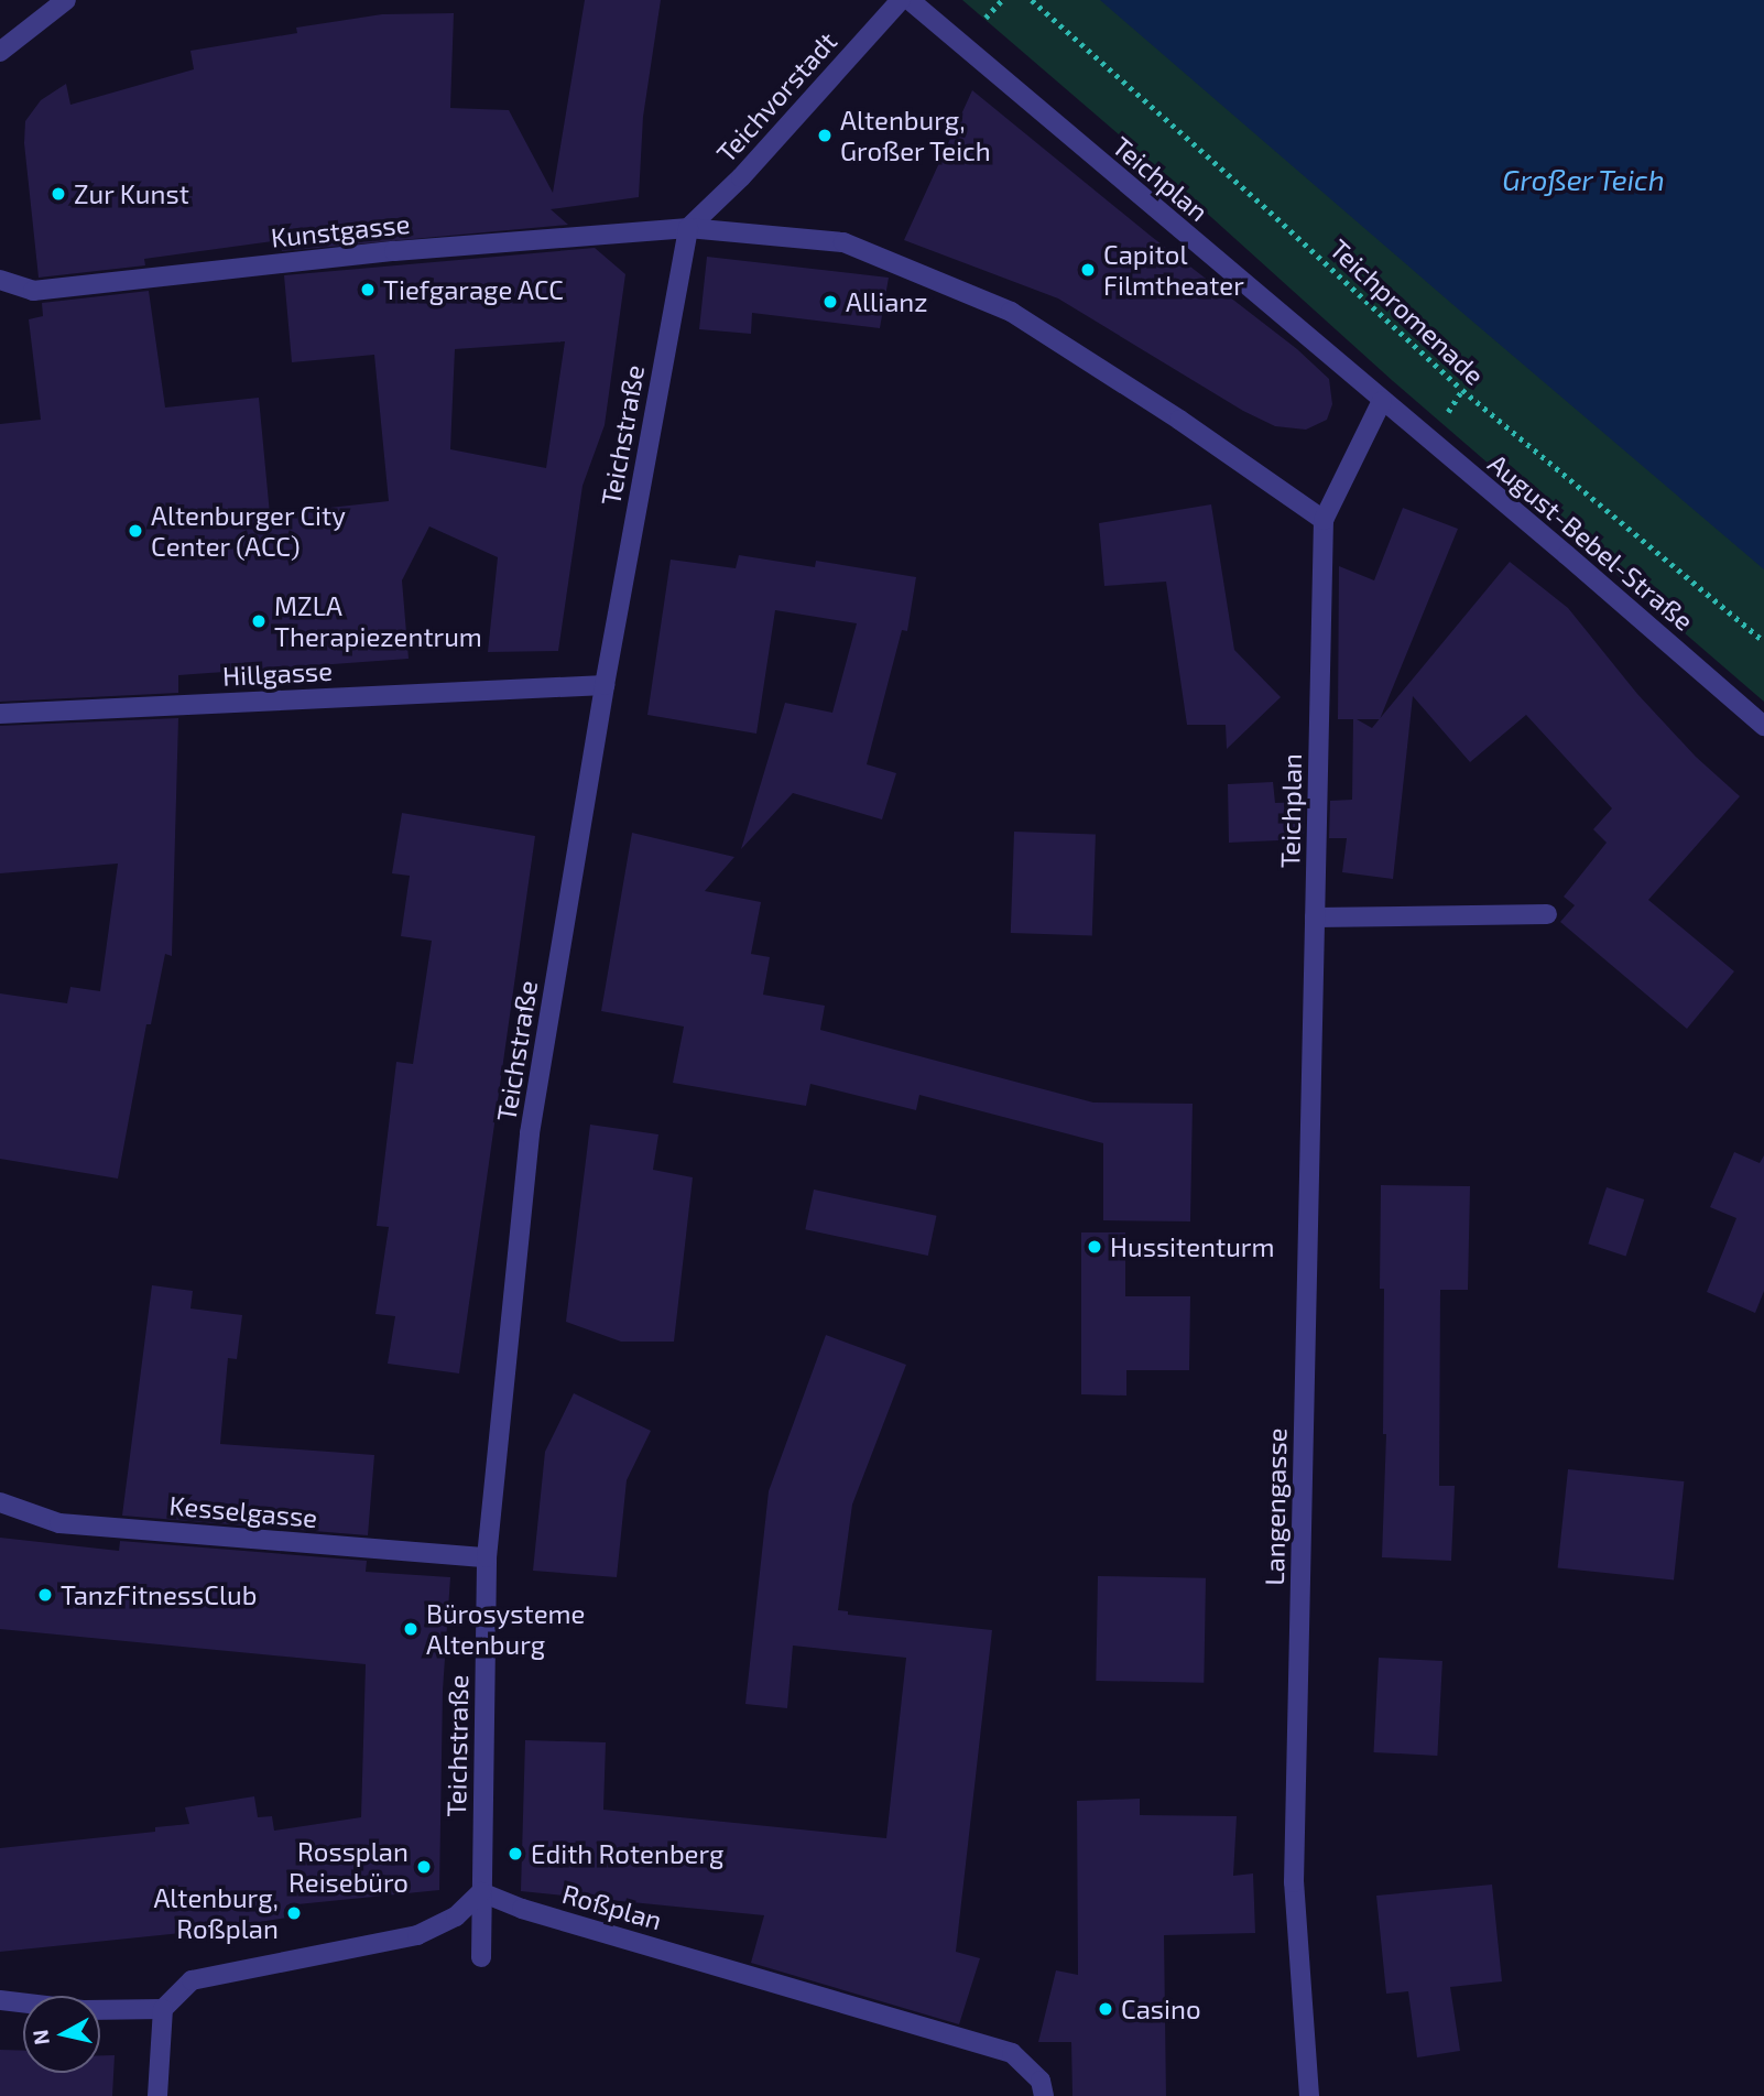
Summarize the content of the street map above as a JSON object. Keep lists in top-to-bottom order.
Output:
{
  "streets": {
    "street": [
      "Teichvorstadt",
      "Teichplan",
      "Kunstgasse",
      "Teichstraße",
      "August-Bebel-Straße",
      "Hillgasse",
      "Langengasse",
      "Kesselgasse",
      "Roßplan"
    ],
    "path": ["Teichpromenade"]
  },
  "crossings": [
    ["Teichvorstadt", "Kunstgasse"],
    ["Teichvorstadt", "Teichstraße"],
    ["Teichplan", "August-Bebel-Straße"],
    ["Teichplan", "Langengasse"],
    ["Kunstgasse", "Teichstraße"],
    ["Teichstraße", "Hillgasse"],
    ["Teichstraße", "Kesselgasse"],
    ["Teichstraße", "Roßplan"]
  ],
  "water": ["Großer Teich"],
  "places": [
    "Altenburg, Großer Teich",
    "Zur Kunst",
    "Capitol Filmtheater",
    "Tiefgarage ACC",
    "Allianz",
    "Altenburger City Center (ACC)",
    "MZLA Therapiezentrum",
    "Hussitenturm",
    "TanzFitnessClub",
    "Bürosysteme Altenburg",
    "Edith Rotenberg",
    "Rossplan Reisebüro",
    "Altenburg, Roßplan",
    "Casino"
  ],
  "north": "left"
}
